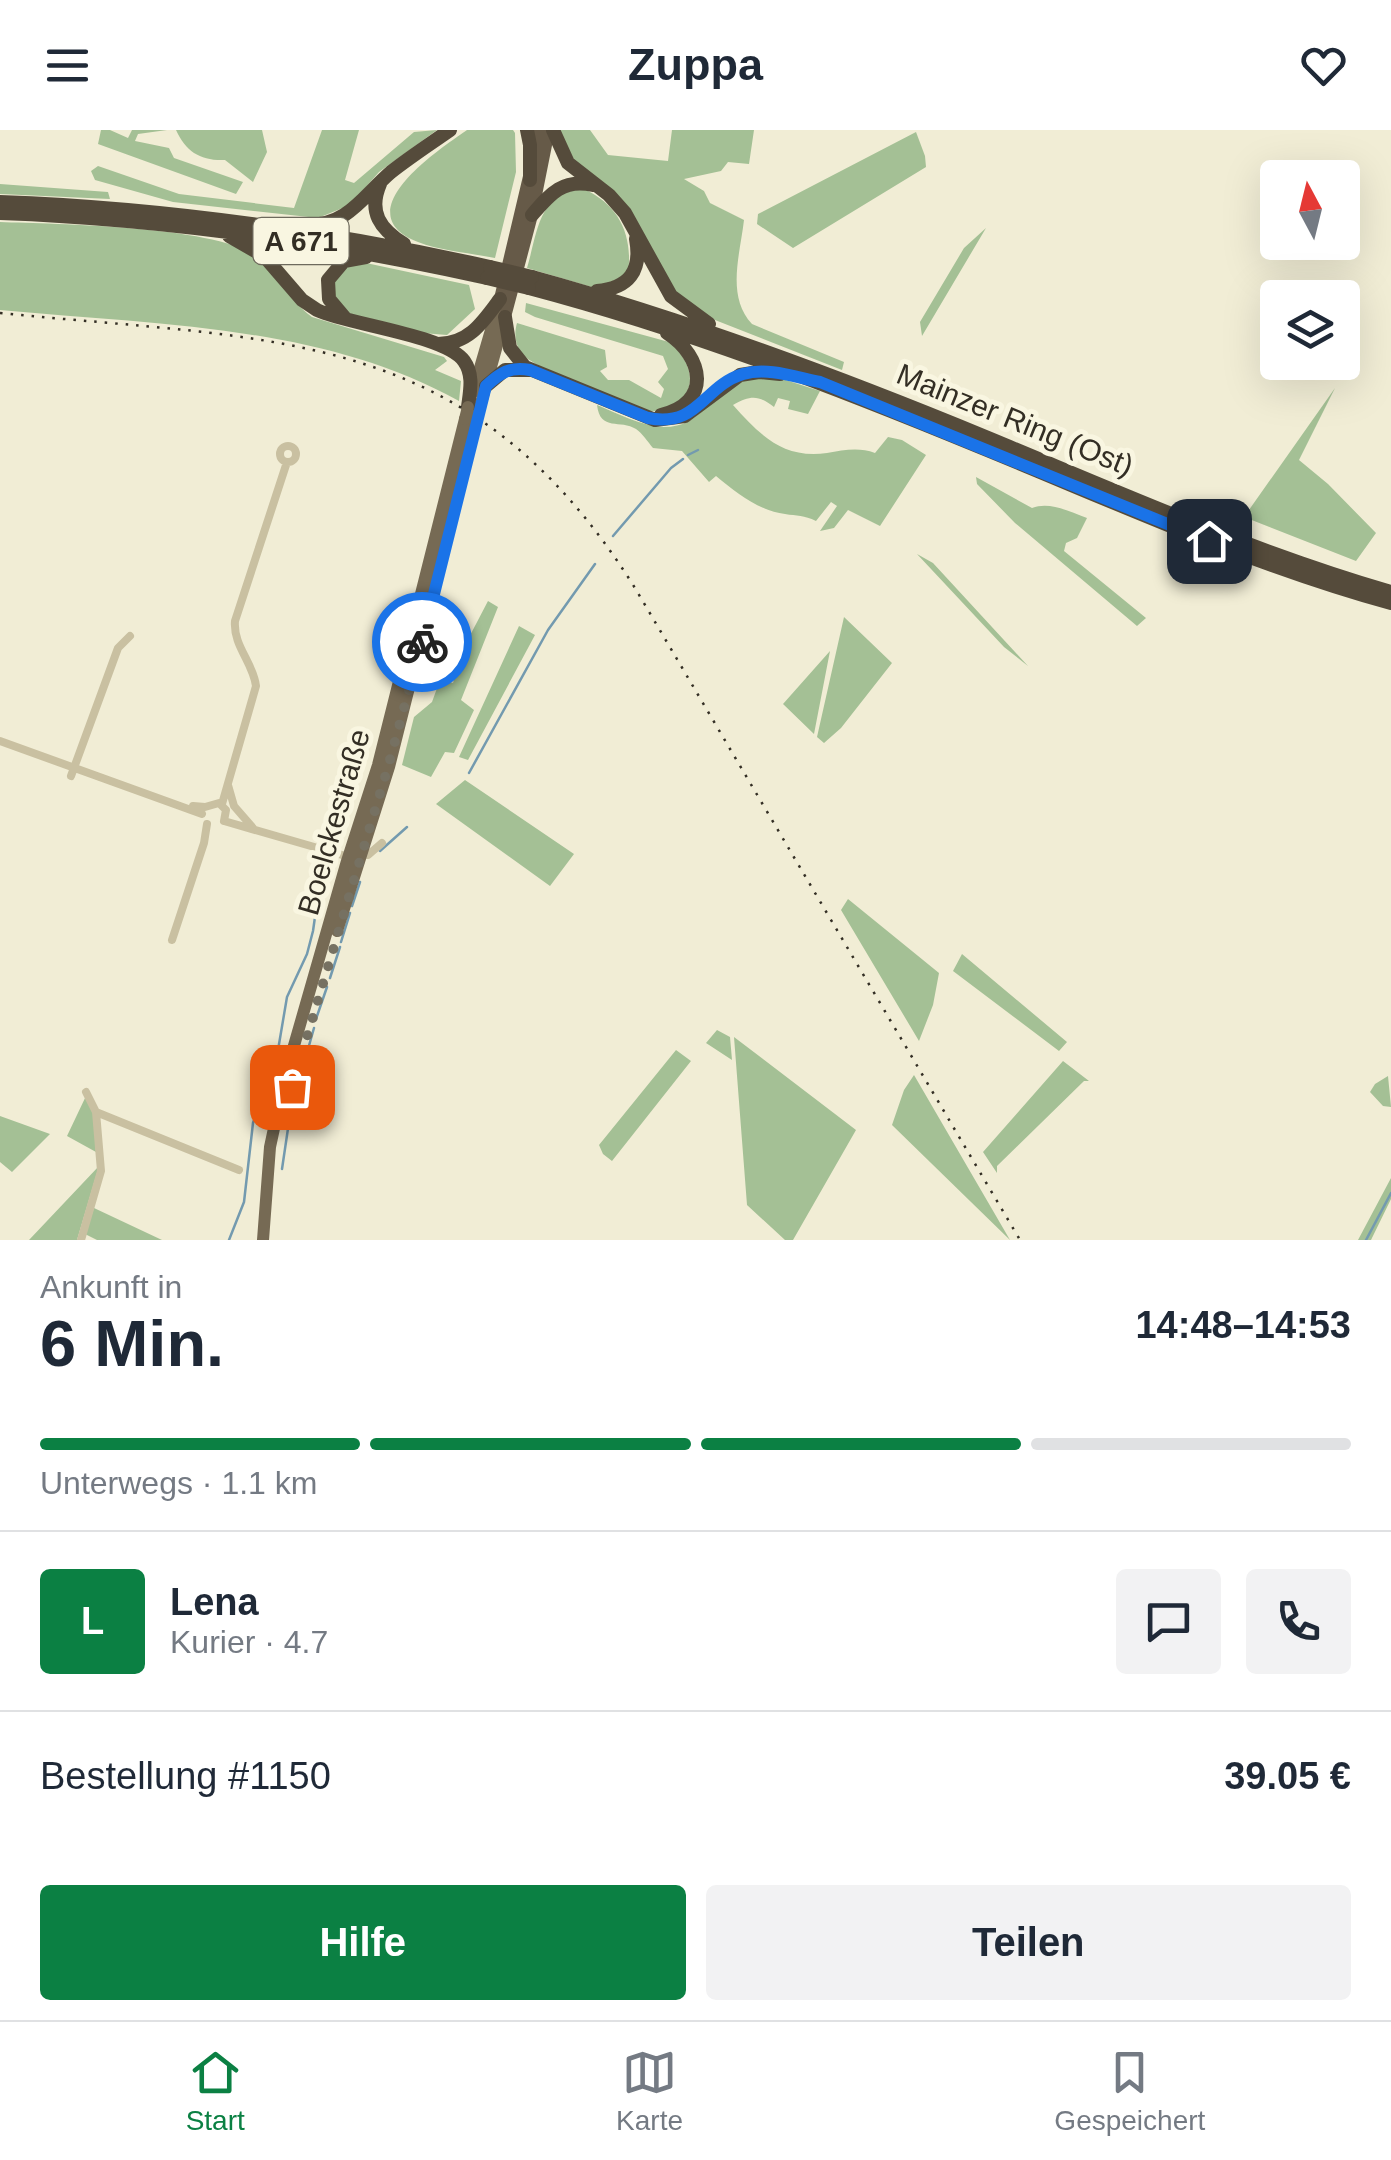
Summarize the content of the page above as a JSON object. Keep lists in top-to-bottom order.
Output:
{
  "streets": {
    "highway": ["A 671", "Mainzer Ring (Ost)"],
    "main road": ["Boelckestraße"]
  },
  "crossings": [
    ["A 671", "Mainzer Ring (Ost)"]
  ],
  "north": "top",
  "page": {
    "header": "Zuppa",
    "heading": ["6 Min.", "Ankunft in", "14:48–14:53"],
    "panel": [
      "Lena",
      "Kurier · 4.7",
      "Bestellung #1150",
      "39.05 €"
    ],
    "bar": "Unterwegs · 1.1 km",
    "round": "L",
    "buttons": ["Hilfe", "Teilen"],
    "tabs": ["Start", "Karte", "Gespeichert"]
  }
}
